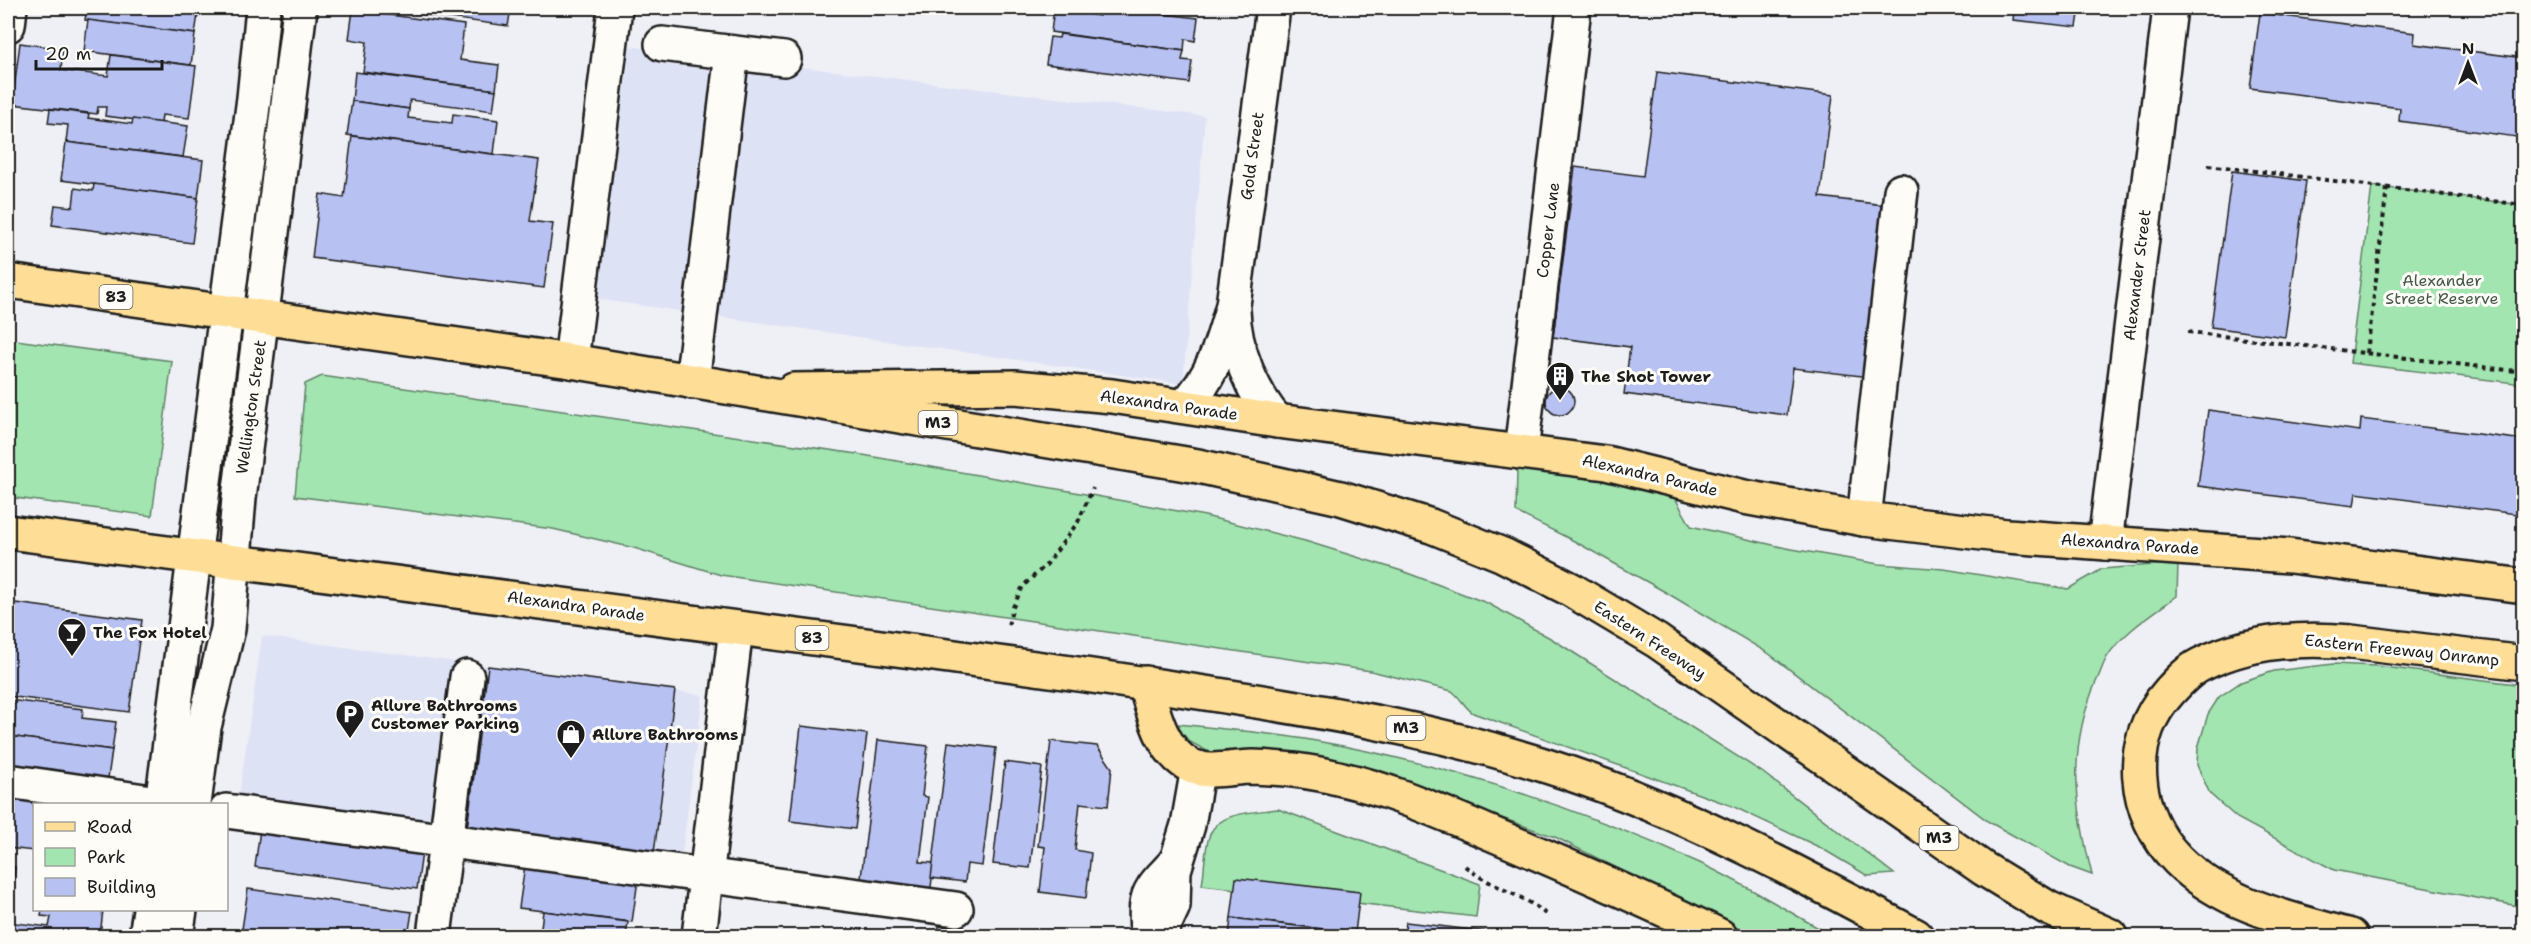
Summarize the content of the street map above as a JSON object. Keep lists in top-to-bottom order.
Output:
{
  "streets": {
    "main road": [
      "83",
      "Alexandra Parade",
      "M3",
      "Eastern Freeway",
      "Eastern Freeway Onramp"
    ],
    "street": [
      "Gold Street",
      "Copper Lane",
      "Alexander Street",
      "Wellington Street"
    ]
  },
  "crossings": [
    ["Gold Street", "Alexandra Parade"],
    ["Copper Lane", "Alexandra Parade"],
    ["Alexander Street", "Alexandra Parade"],
    ["Alexandra Parade", "Wellington Street"],
    ["Alexandra Parade", "Eastern Freeway"]
  ],
  "parks": ["Alexander Street Reserve"],
  "places": {
    "building": ["The Shot Tower"],
    "bar": ["The Fox Hotel"],
    "parking": ["Allure Bathrooms Customer Parking"],
    "shop": ["Allure Bathrooms"]
  },
  "legend": ["Road", "Park", "Building"],
  "scale_bar": "20 m",
  "north": "top"
}
